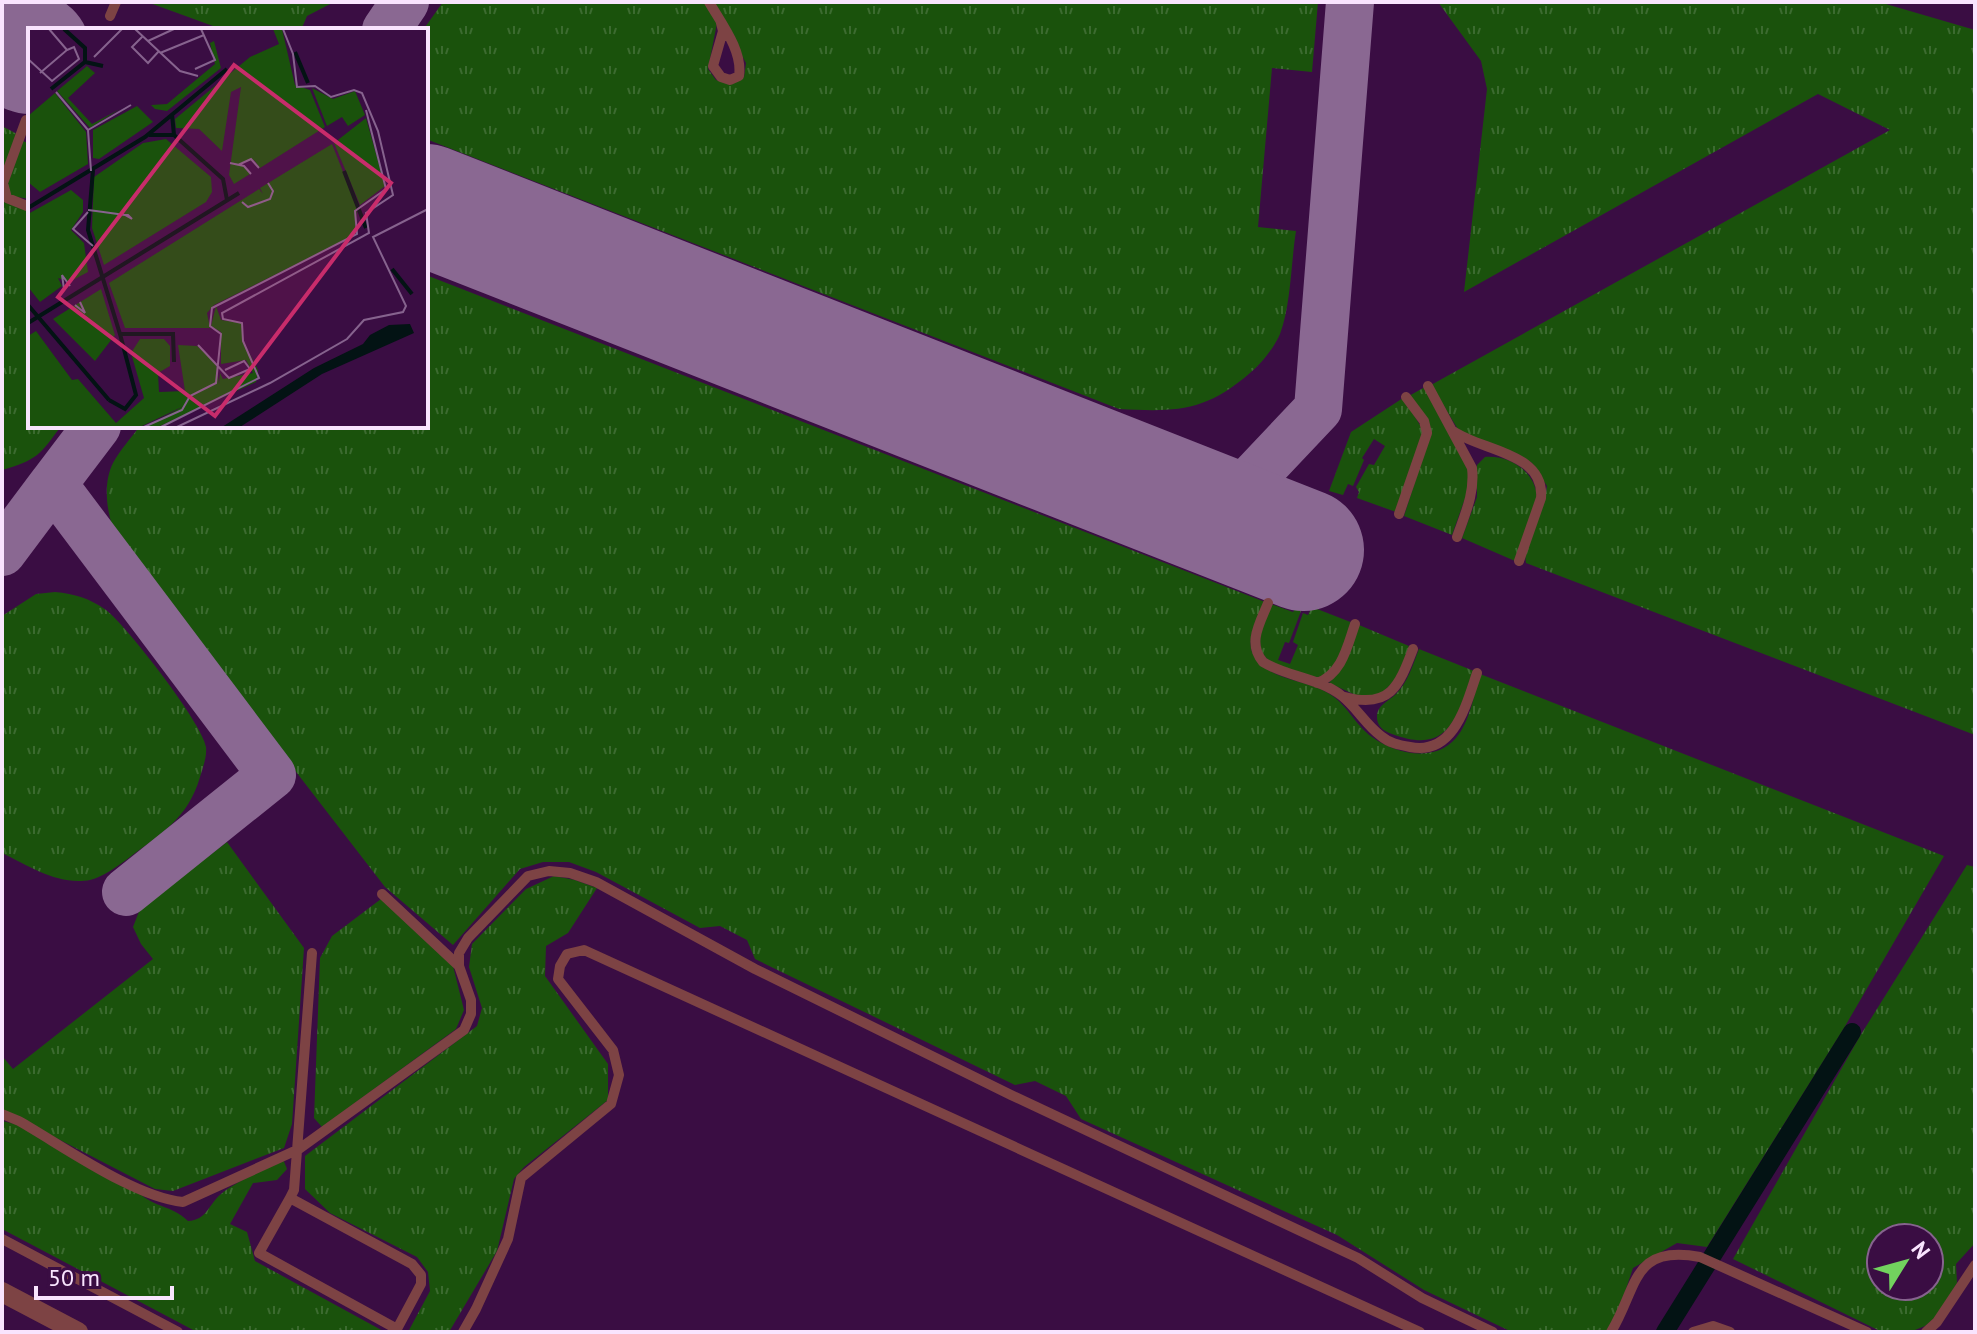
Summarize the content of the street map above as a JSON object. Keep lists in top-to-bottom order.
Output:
{
  "scale_bar": "50 m",
  "north": "top right"
}
